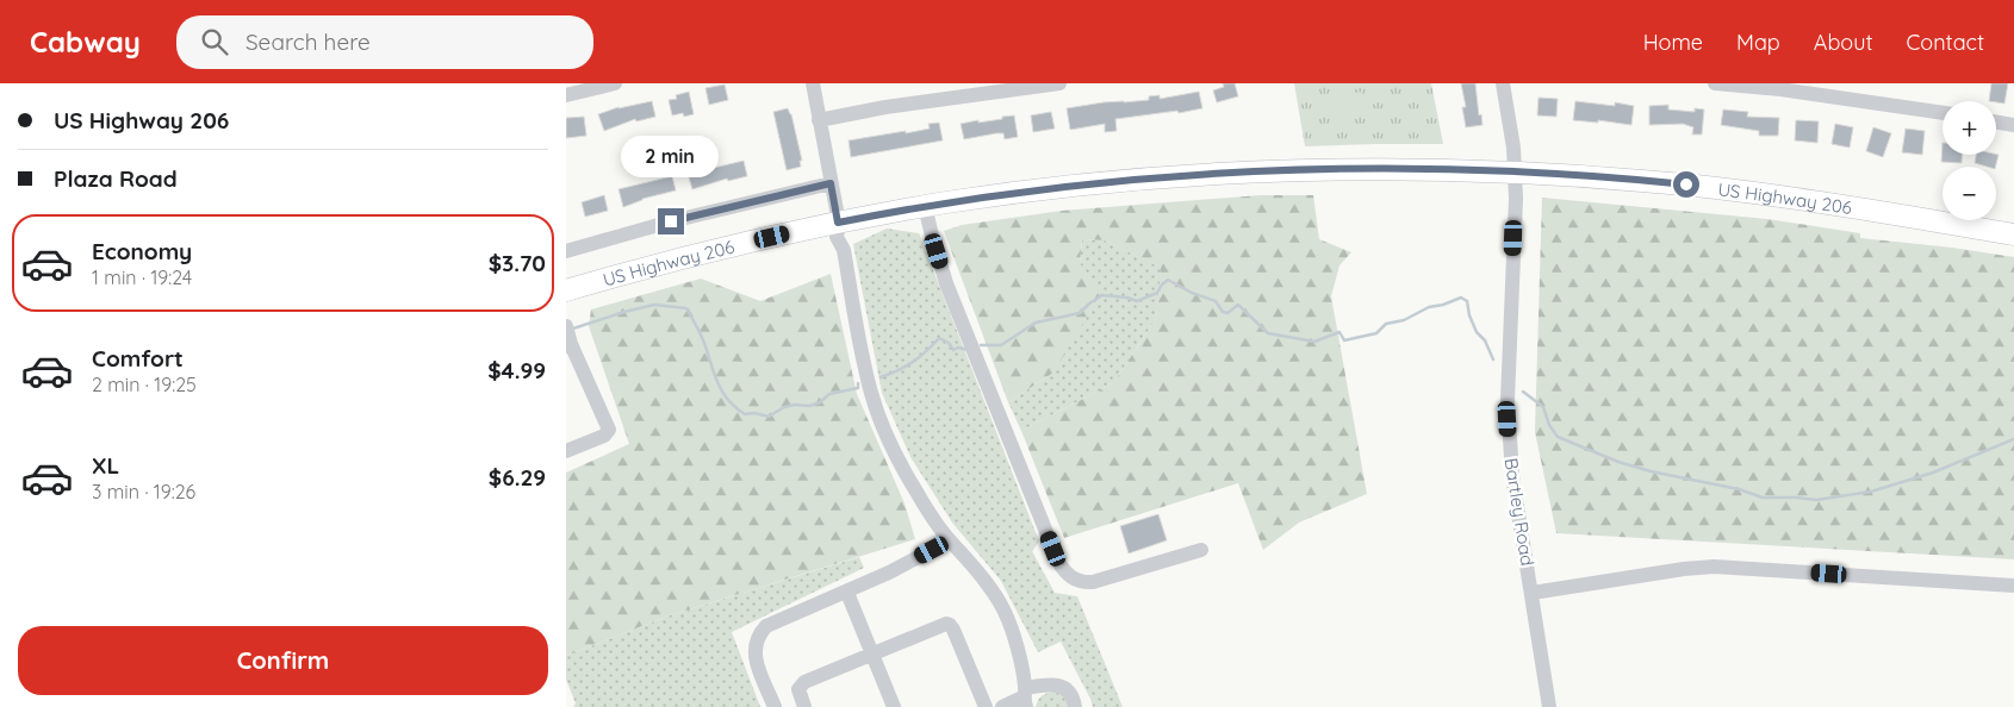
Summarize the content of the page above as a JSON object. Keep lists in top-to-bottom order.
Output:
{
  "streets": {
    "highway": ["US Highway 206"],
    "street": ["Bartley Road"]
  },
  "crossings": [
    ["US Highway 206", "Bartley Road"]
  ],
  "page": {
    "header": "Cabway",
    "search": "Search here",
    "nav": [
      "Home",
      "Map",
      "About",
      "Contact"
    ],
    "banner": ["US Highway 206", "Plaza Road"],
    "map_buttons": ["+", "−"],
    "bubble": "2 min",
    "list": [
      {
        "name": "Economy",
        "note": "1 min · 19:24",
        "value": "$3.70"
      },
      {
        "name": "Comfort",
        "note": "2 min · 19:25",
        "value": "$4.99"
      },
      {
        "name": "XL",
        "note": "3 min · 19:26",
        "value": "$6.29"
      }
    ],
    "buttons": "Confirm"
  }
}
